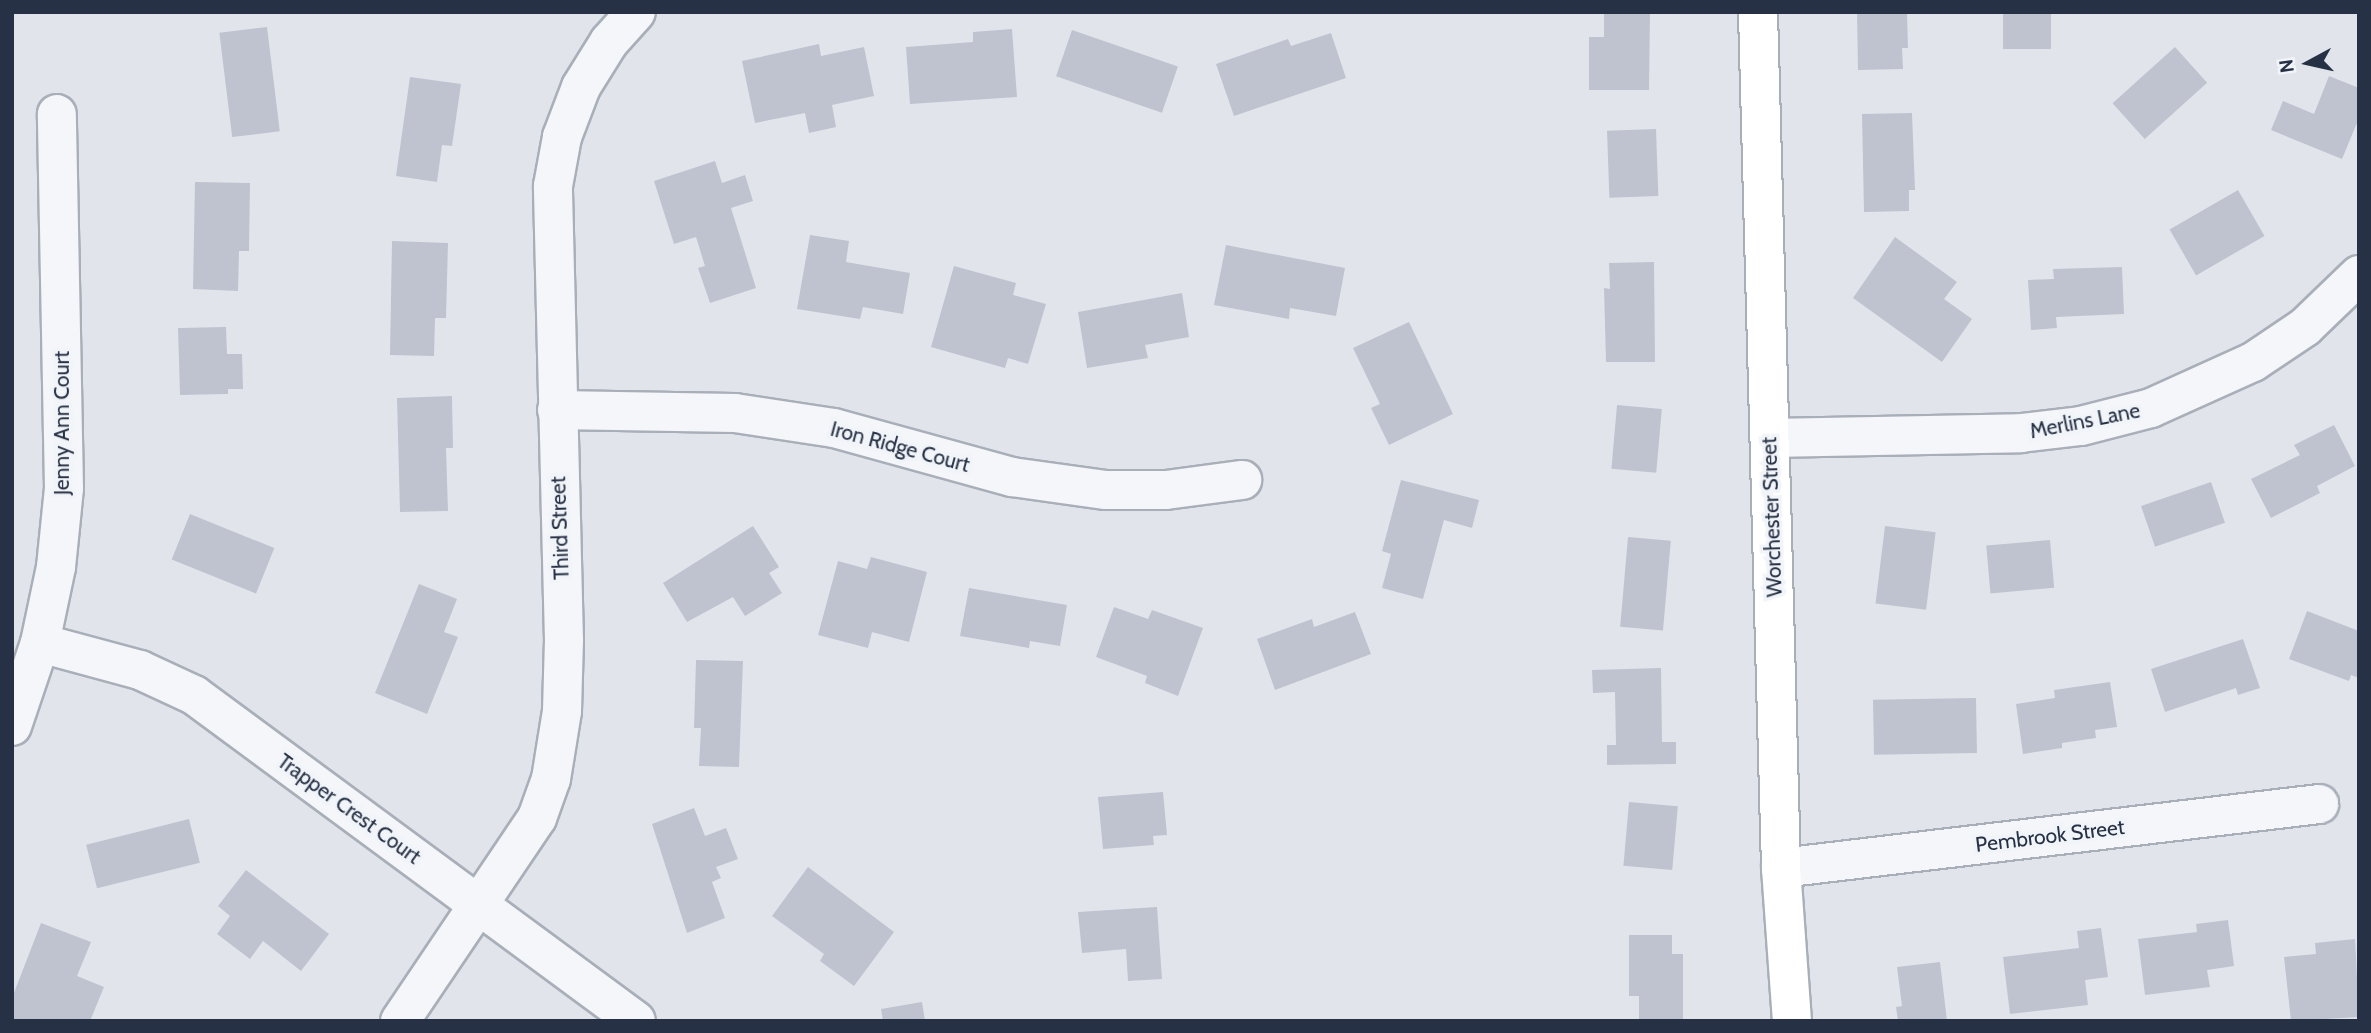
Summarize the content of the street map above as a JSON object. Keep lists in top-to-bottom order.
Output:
{
  "streets": {
    "street": [
      "Merlins Lane",
      "Jenny Ann Court",
      "Iron Ridge Court",
      "Worchester Street",
      "Third Street",
      "Trapper Crest Court",
      "Pembrook Street"
    ]
  },
  "crossings": [
    ["Merlins Lane", "Worchester Street"],
    ["Jenny Ann Court", "Trapper Crest Court"],
    ["Iron Ridge Court", "Third Street"],
    ["Worchester Street", "Pembrook Street"],
    ["Third Street", "Trapper Crest Court"]
  ],
  "north": "left"
}
